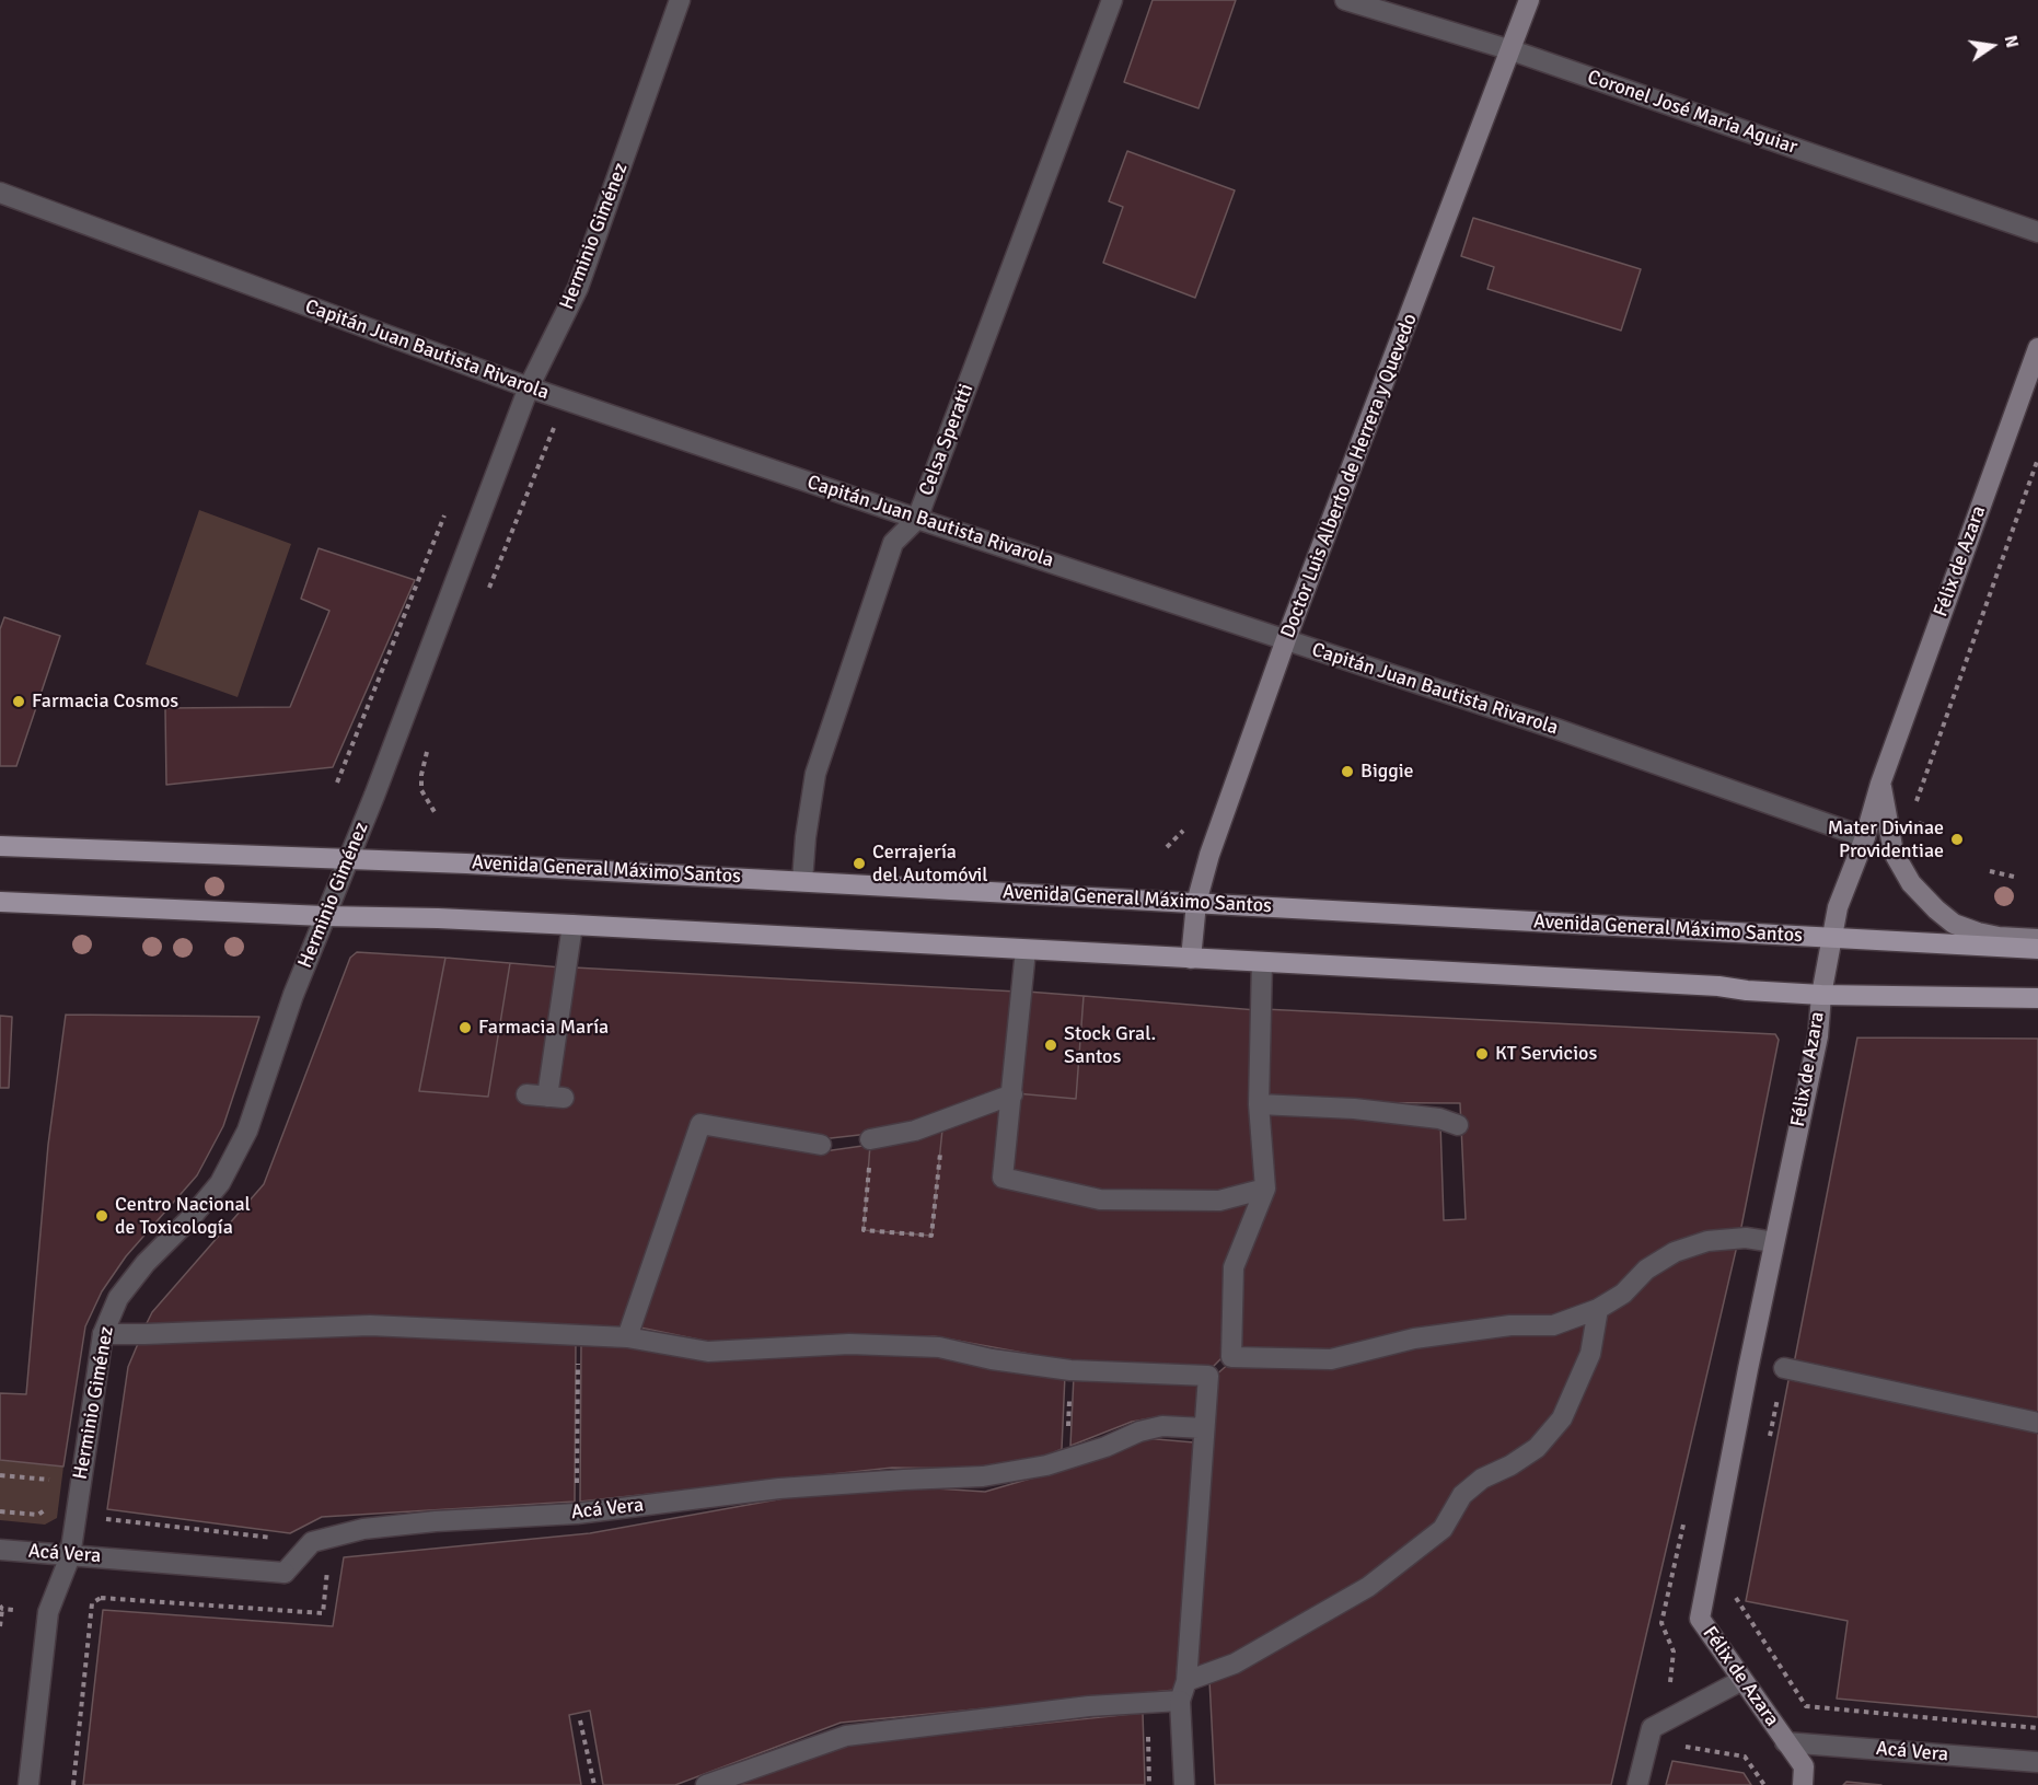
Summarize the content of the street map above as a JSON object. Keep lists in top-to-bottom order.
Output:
{
  "streets": {
    "main road": ["Avenida General Máximo Santos"],
    "street": [
      "Coronel José María Aguiar",
      "Herminio Giménez",
      "Capitán Juan Bautista Rivarola",
      "Celsa Speratti",
      "Doctor Luis Alberto de Herrera y Quevedo",
      "Félix de Azara",
      "Acá Vera"
    ]
  },
  "crossings": [
    ["Coronel José María Aguiar", "Doctor Luis Alberto de Herrera y Quevedo"],
    ["Herminio Giménez", "Capitán Juan Bautista Rivarola"],
    ["Herminio Giménez", "Avenida General Máximo Santos"],
    ["Herminio Giménez", "Acá Vera"],
    ["Capitán Juan Bautista Rivarola", "Celsa Speratti"],
    ["Capitán Juan Bautista Rivarola", "Doctor Luis Alberto de Herrera y Quevedo"],
    ["Capitán Juan Bautista Rivarola", "Félix de Azara"],
    ["Celsa Speratti", "Avenida General Máximo Santos"],
    ["Doctor Luis Alberto de Herrera y Quevedo", "Avenida General Máximo Santos"],
    ["Félix de Azara", "Avenida General Máximo Santos"],
    ["Félix de Azara", "Acá Vera"]
  ],
  "places": [
    "Farmacia Cosmos",
    "Biggie",
    "Mater Divinae Providentiae",
    "Cerrajería del Automóvil",
    "Farmacia María",
    "Stock Gral. Santos",
    "KT Servicios",
    "Centro Nacional de Toxicología"
  ],
  "north": "right"
}
